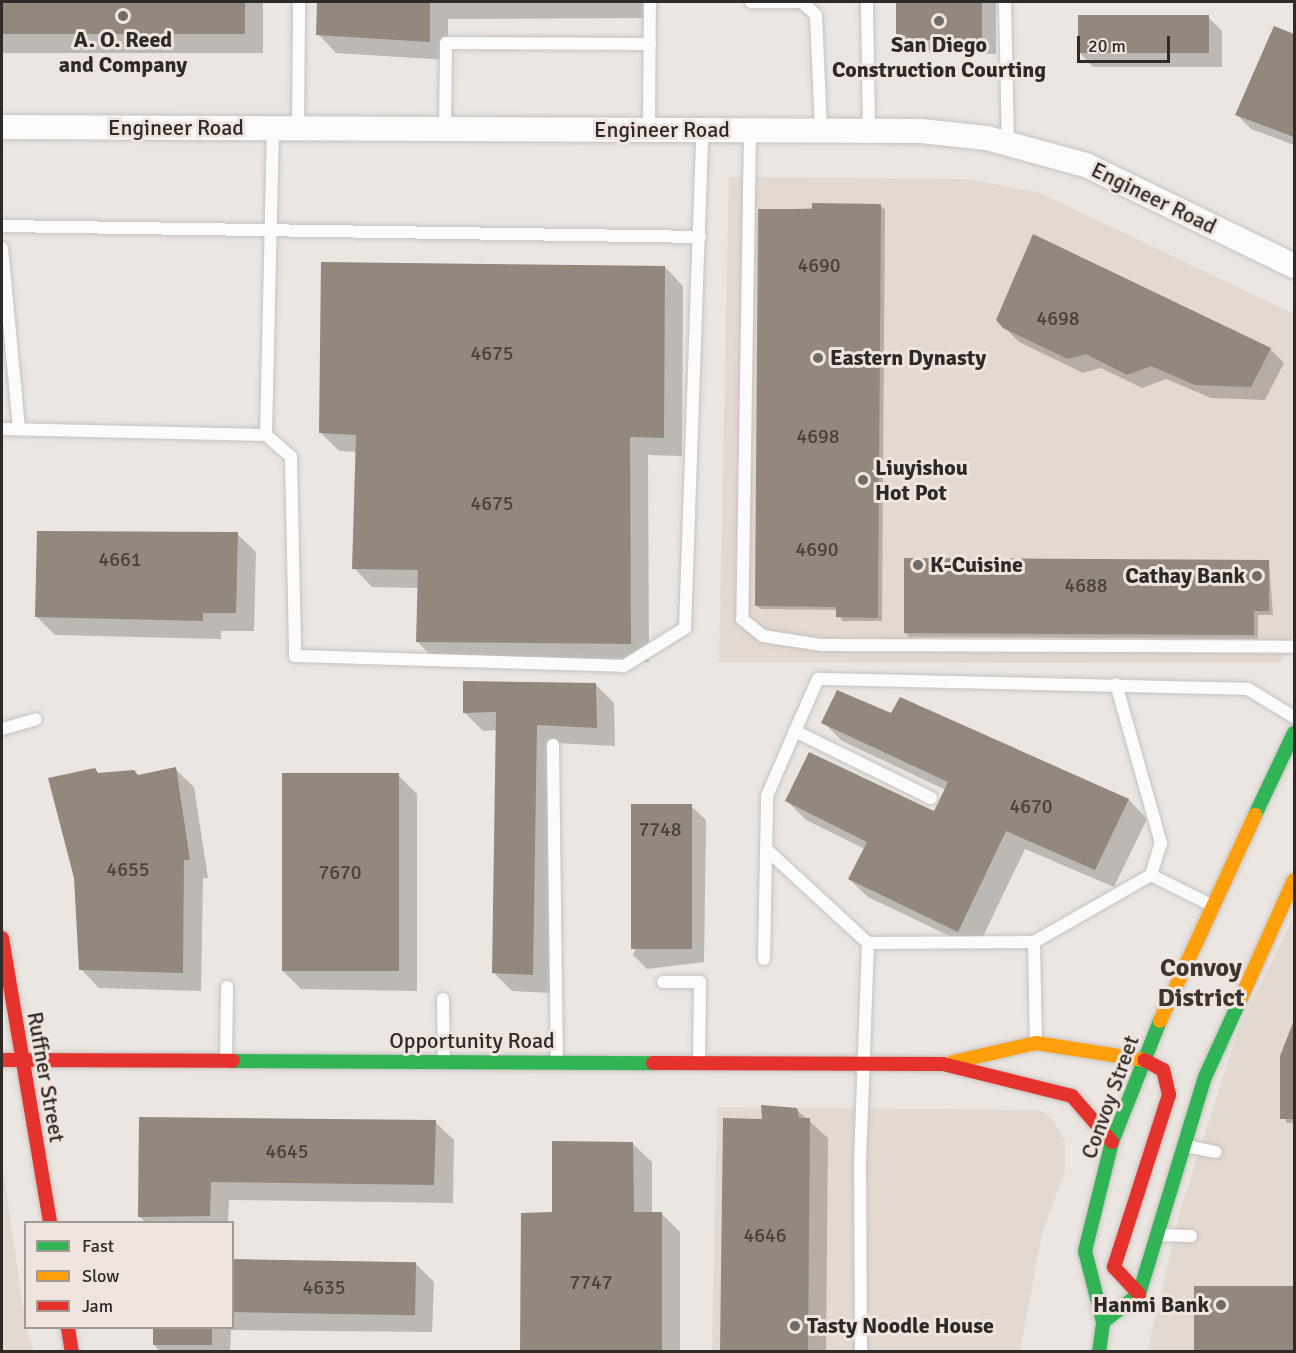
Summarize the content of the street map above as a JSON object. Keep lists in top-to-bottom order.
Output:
{
  "streets": {
    "street": [
      "Engineer Road",
      "Opportunity Road",
      "Ruffner Street",
      "Convoy Street"
    ]
  },
  "crossings": [
    ["Opportunity Road", "Ruffner Street"]
  ],
  "districts": ["Convoy District"],
  "places": [
    "A. O. Reed and Company",
    "San Diego Construction Courting",
    "Eastern Dynasty",
    "Liuyishou Hot Pot",
    "K-Cuisine",
    "Cathay Bank",
    "Hanmi Bank",
    "Tasty Noodle House"
  ],
  "house_numbers": [
    "4690",
    "4698",
    "4675",
    "4698",
    "4675",
    "4690",
    "4661",
    "4688",
    "4670",
    "7748",
    "4655",
    "7670",
    "4645",
    "4646",
    "7747",
    "4635"
  ],
  "legend": ["Fast", "Slow", "Jam"],
  "scale_bar": "20 m"
}
